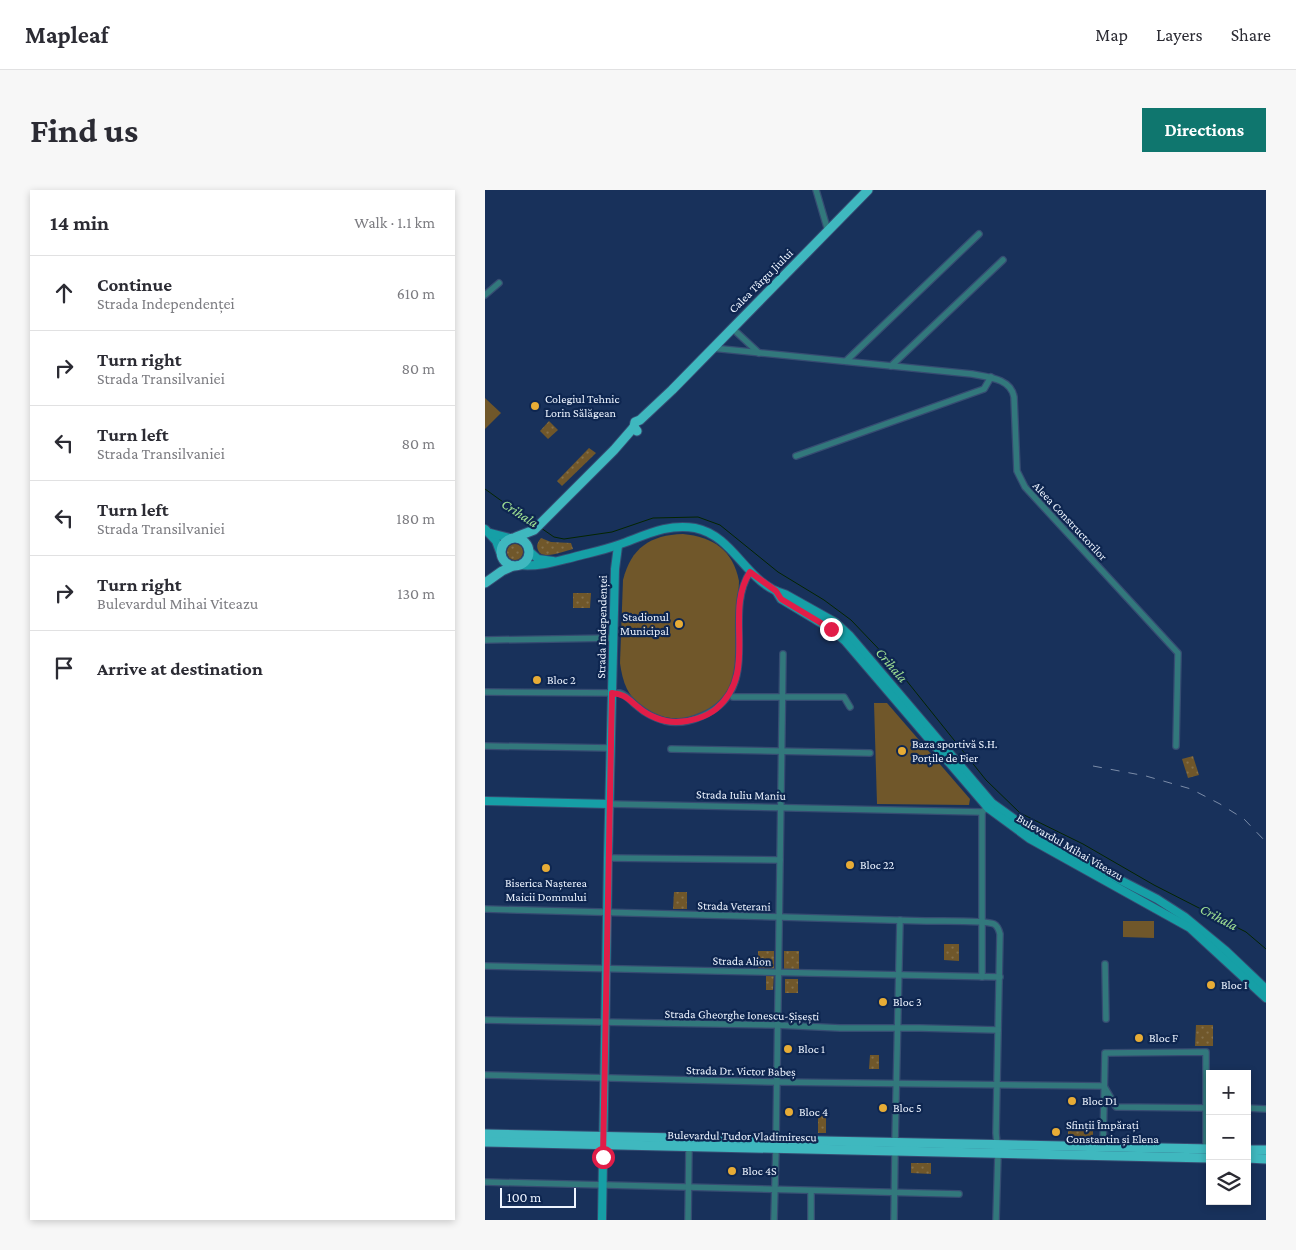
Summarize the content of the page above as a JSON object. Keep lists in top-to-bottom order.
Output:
{
  "streets": {
    "main road": [
      "Calea Târgu Jiului",
      "Strada Independenței",
      "Strada Iuliu Maniu",
      "Bulevardul Mihai Viteazu",
      "Bulevardul Tudor Vladimirescu"
    ],
    "street": [
      "Aleea Constructorilor",
      "Strada Veterani",
      "Strada Alion",
      "Strada Gheorghe Ionescu-Șișești",
      "Strada Dr. Victor Babeș"
    ]
  },
  "crossings": [
    ["Calea Târgu Jiului", "Aleea Constructorilor"],
    ["Strada Independenței", "Strada Iuliu Maniu"],
    ["Strada Independenței", "Bulevardul Mihai Viteazu"],
    ["Strada Independenței", "Strada Veterani"],
    ["Strada Independenței", "Strada Alion"],
    ["Strada Independenței", "Strada Gheorghe Ionescu-Șișești"],
    ["Strada Independenței", "Strada Dr. Victor Babeș"],
    ["Strada Independenței", "Bulevardul Tudor Vladimirescu"],
    ["Strada Iuliu Maniu", "Bulevardul Mihai Viteazu"]
  ],
  "water": ["Crihala"],
  "places": [
    "Colegiul Tehnic Lorin Sălăgean",
    "Stadionul Municipal",
    "Bloc 2",
    "Baza sportivă S.H. Porțile de Fier",
    "Bloc 22",
    "Biserica Nașterea Maicii Domnului",
    "Bloc I",
    "Bloc 3",
    "Bloc F",
    "Bloc 1",
    "Bloc D1",
    "Bloc 5",
    "Bloc 4",
    "Sfinții Împărați Constantin și Elena",
    "Bloc 4S"
  ],
  "scale_bar": "100 m",
  "page": {
    "header": "Mapleaf",
    "nav": ["Map", "Layers", "Share"],
    "buttons": "Directions",
    "title": "Find us",
    "heading": ["14 min", "Walk · 1.1 km"],
    "list": [
      ["Continue", "Strada Independenței", "610 m"],
      ["Turn right", "Strada Transilvaniei", "80 m"],
      ["Turn left", "Strada Transilvaniei", "80 m"],
      ["Turn left", "Strada Transilvaniei", "180 m"],
      ["Turn right", "Bulevardul Mihai Viteazu", "130 m"],
      "Arrive at destination"
    ],
    "map_buttons": ["+", "−"],
    "scale": "100 m"
  }
}
